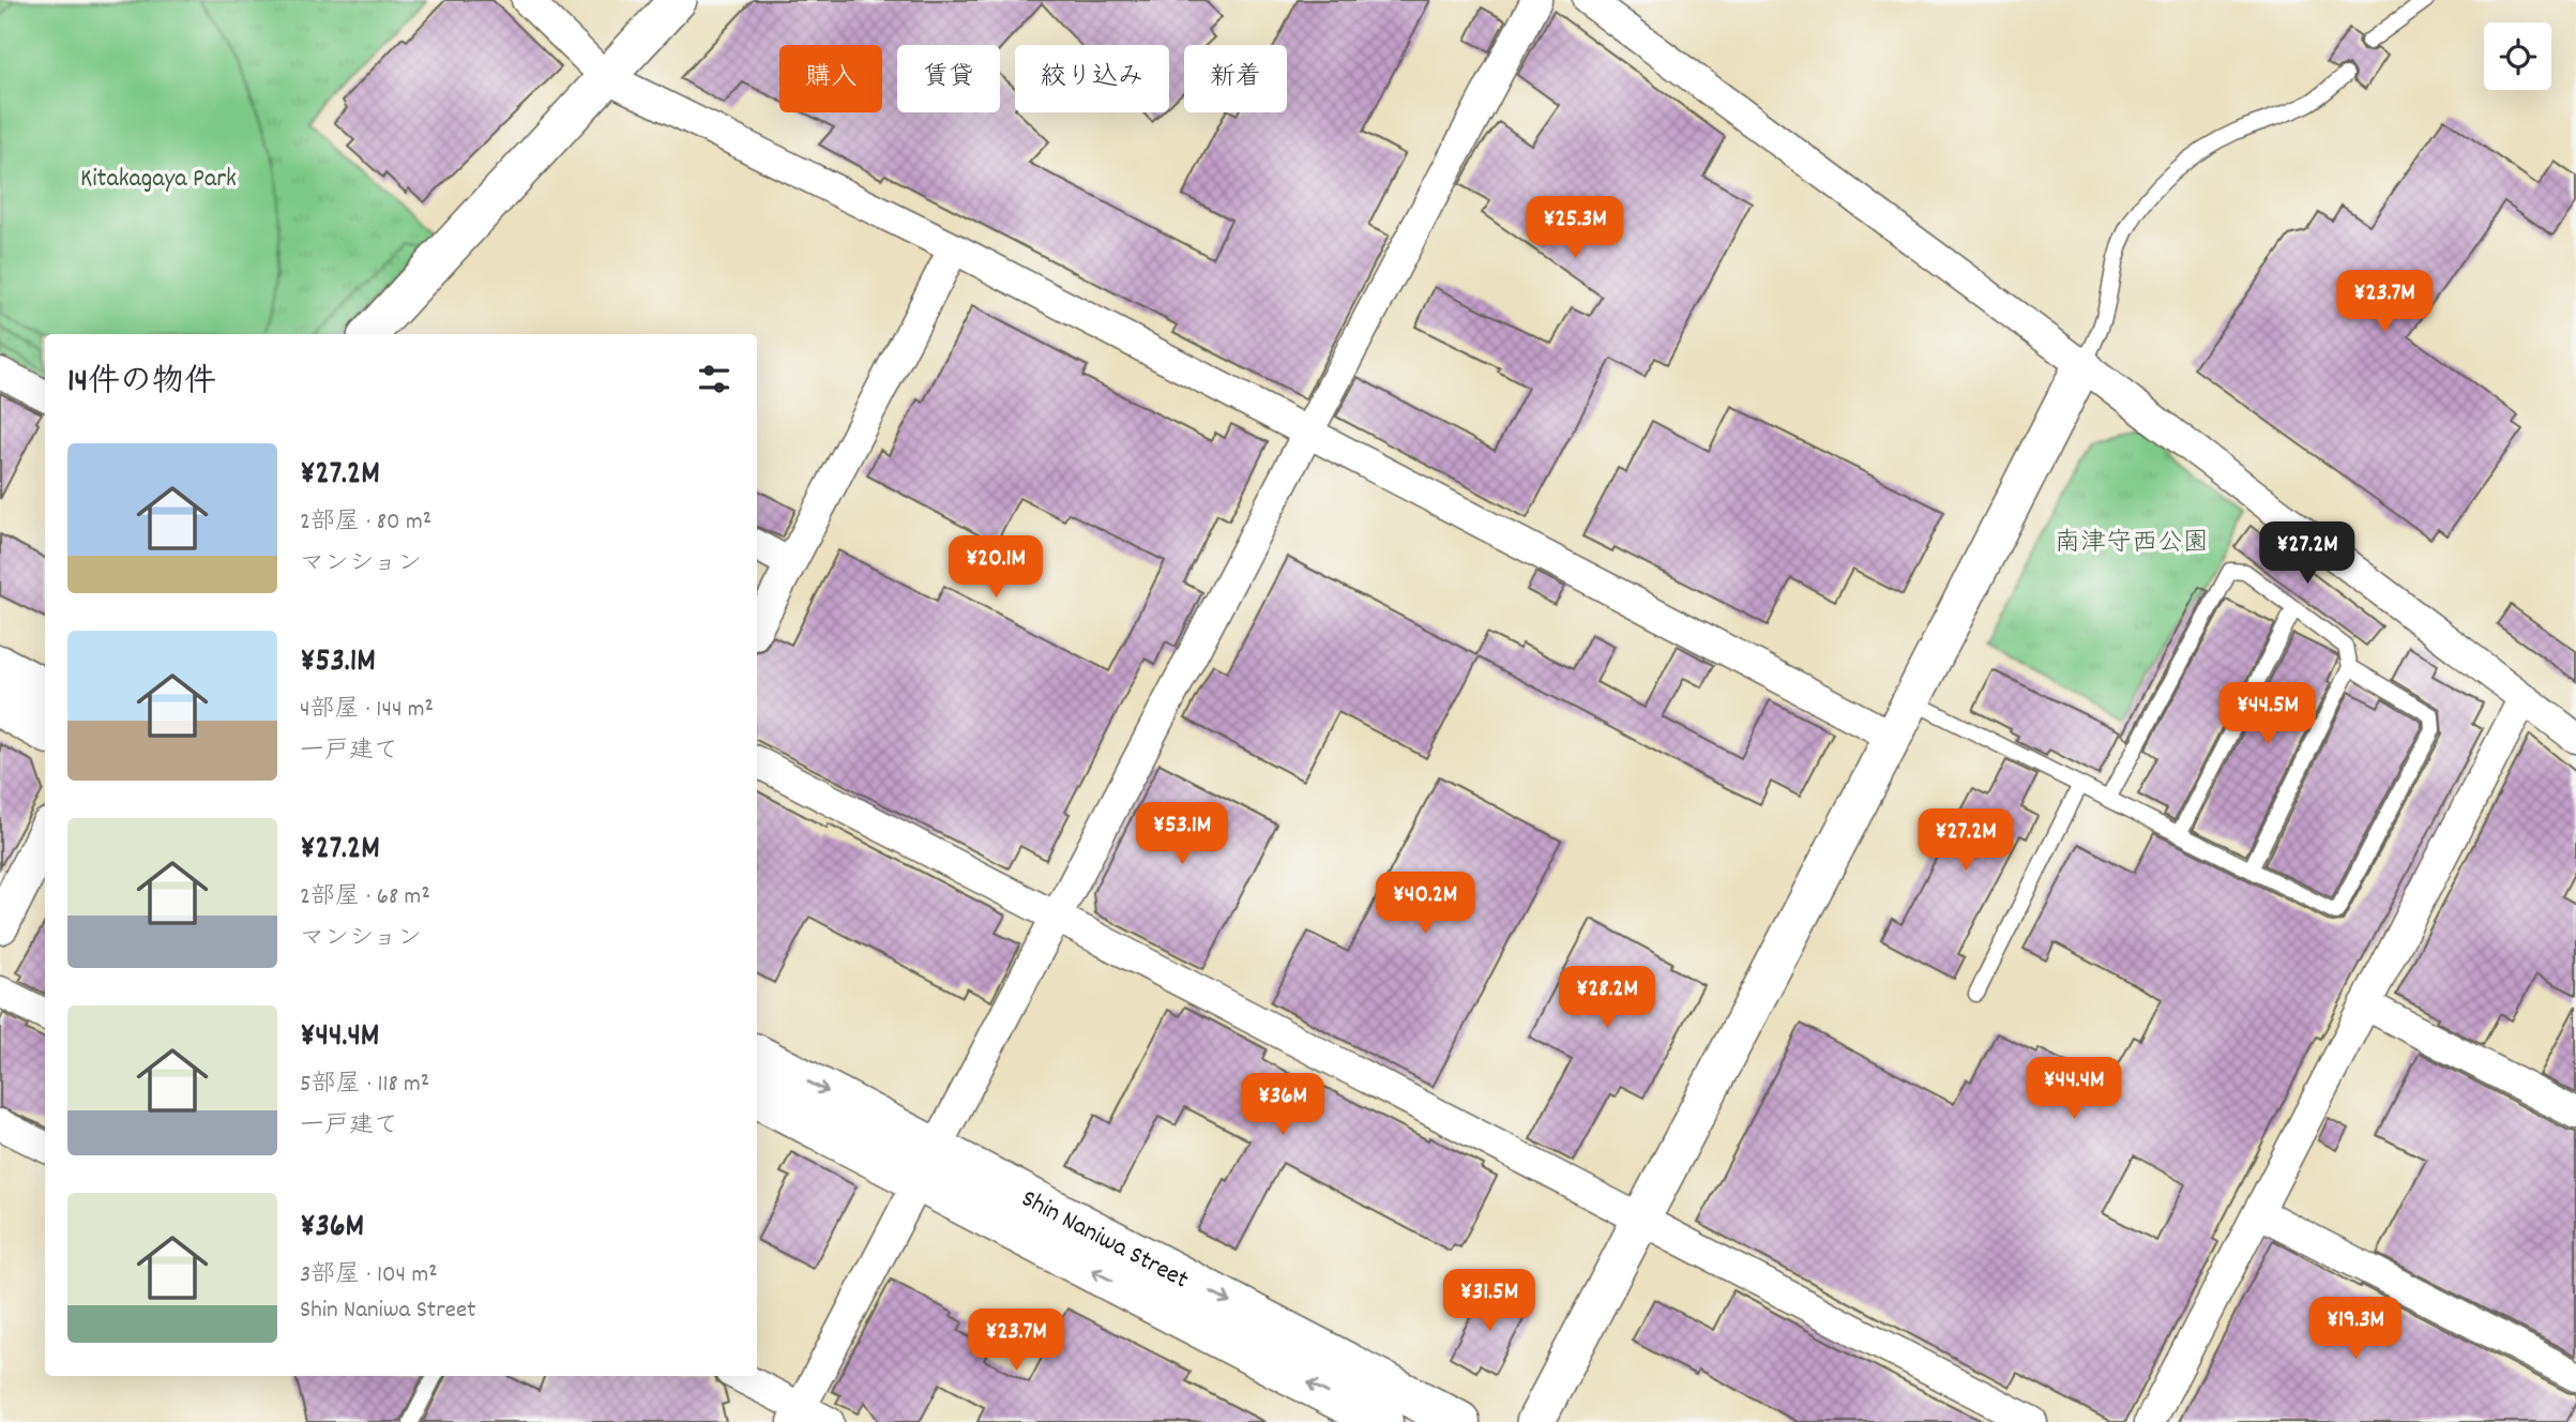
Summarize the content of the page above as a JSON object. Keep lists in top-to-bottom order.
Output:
{
  "streets": {
    "main road": ["Shin Naniwa Street"]
  },
  "parks": ["Kitakagaya Park", "南津守西公園"],
  "page": {
    "chip": [
      "購入",
      "賃貸",
      "絞り込み",
      "新着"
    ],
    "price": [
      "¥25.3M",
      "¥23.7M",
      "¥27.2M",
      "¥20.1M",
      "¥44.5M",
      "¥53.1M",
      "¥27.2M",
      "¥40.2M",
      "¥28.2M",
      "¥44.4M",
      "¥36M",
      "¥31.5M",
      "¥19.3M",
      "¥23.7M"
    ],
    "heading": "14件の物件",
    "list": [
      {
        "name": "¥27.2M",
        "note": "2部屋 · 80 m² · マンション"
      },
      {
        "name": "¥53.1M",
        "note": "4部屋 · 144 m² · 一戸建て"
      },
      {
        "name": "¥27.2M",
        "note": "2部屋 · 68 m² · マンション"
      },
      {
        "name": "¥44.4M",
        "note": "5部屋 · 118 m² · 一戸建て"
      },
      {
        "name": "¥36M",
        "note": "3部屋 · 104 m² · Shin Naniwa Street"
      }
    ]
  }
}
